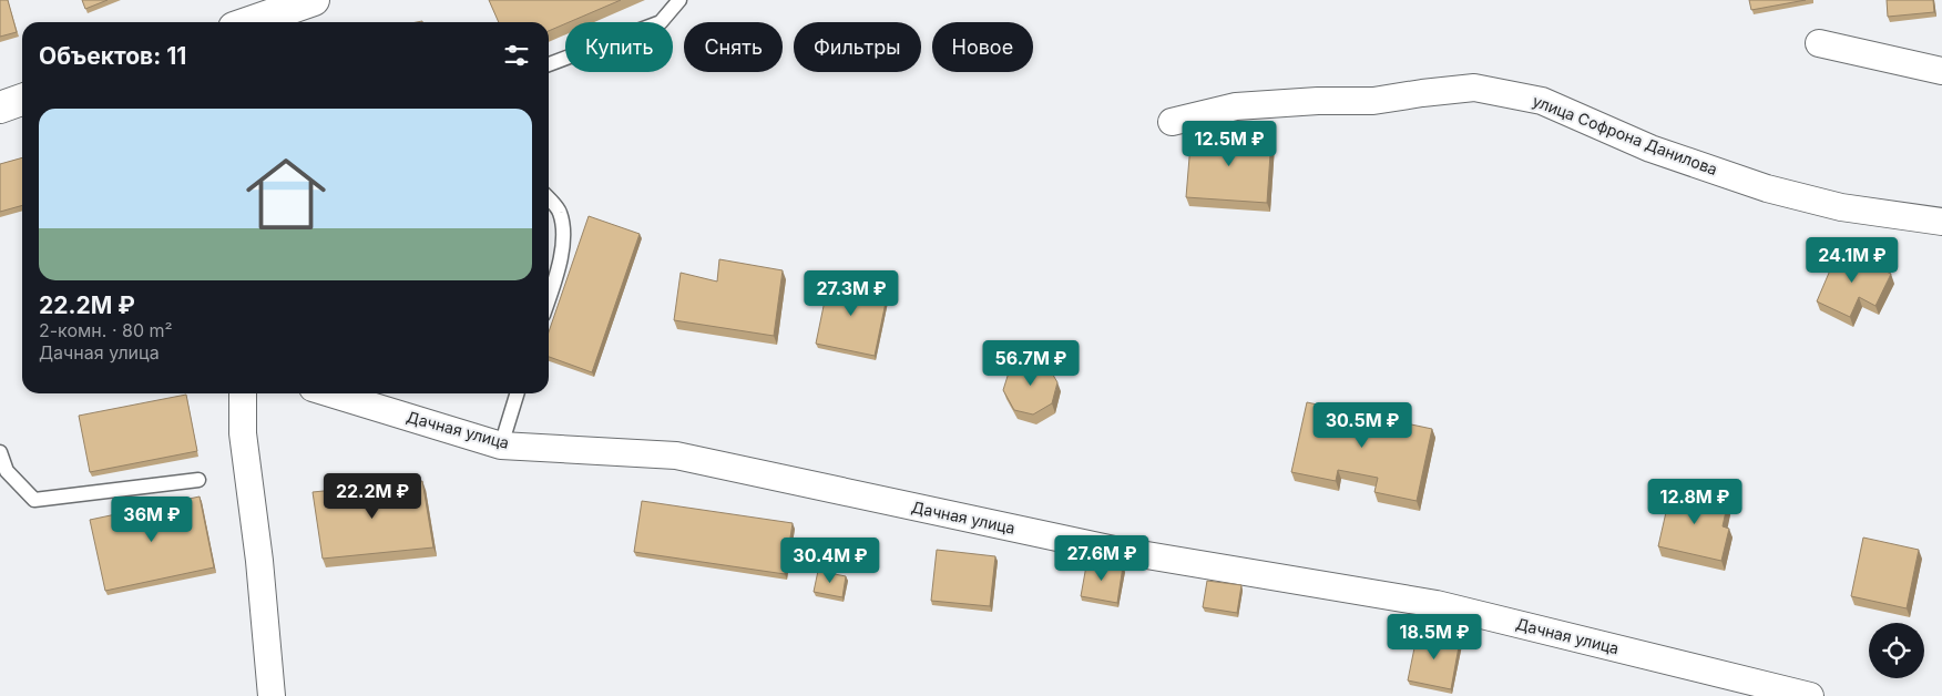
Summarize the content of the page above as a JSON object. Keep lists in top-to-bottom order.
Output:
{
  "streets": {
    "street": ["улица Софрона Данилова", "Дачная улица"]
  },
  "page": {
    "chip": [
      "Купить",
      "Снять",
      "Фильтры",
      "Новое"
    ],
    "heading": "Объектов: 11",
    "list": [
      {
        "name": "22.2M ₽",
        "note": "2-комн. · 80 m² · Дачная улица"
      }
    ],
    "price": [
      "12.5M ₽",
      "24.1M ₽",
      "27.3M ₽",
      "56.7M ₽",
      "30.5M ₽",
      "22.2M ₽",
      "12.8M ₽",
      "36M ₽",
      "27.6M ₽",
      "30.4M ₽",
      "18.5M ₽"
    ]
  }
}
